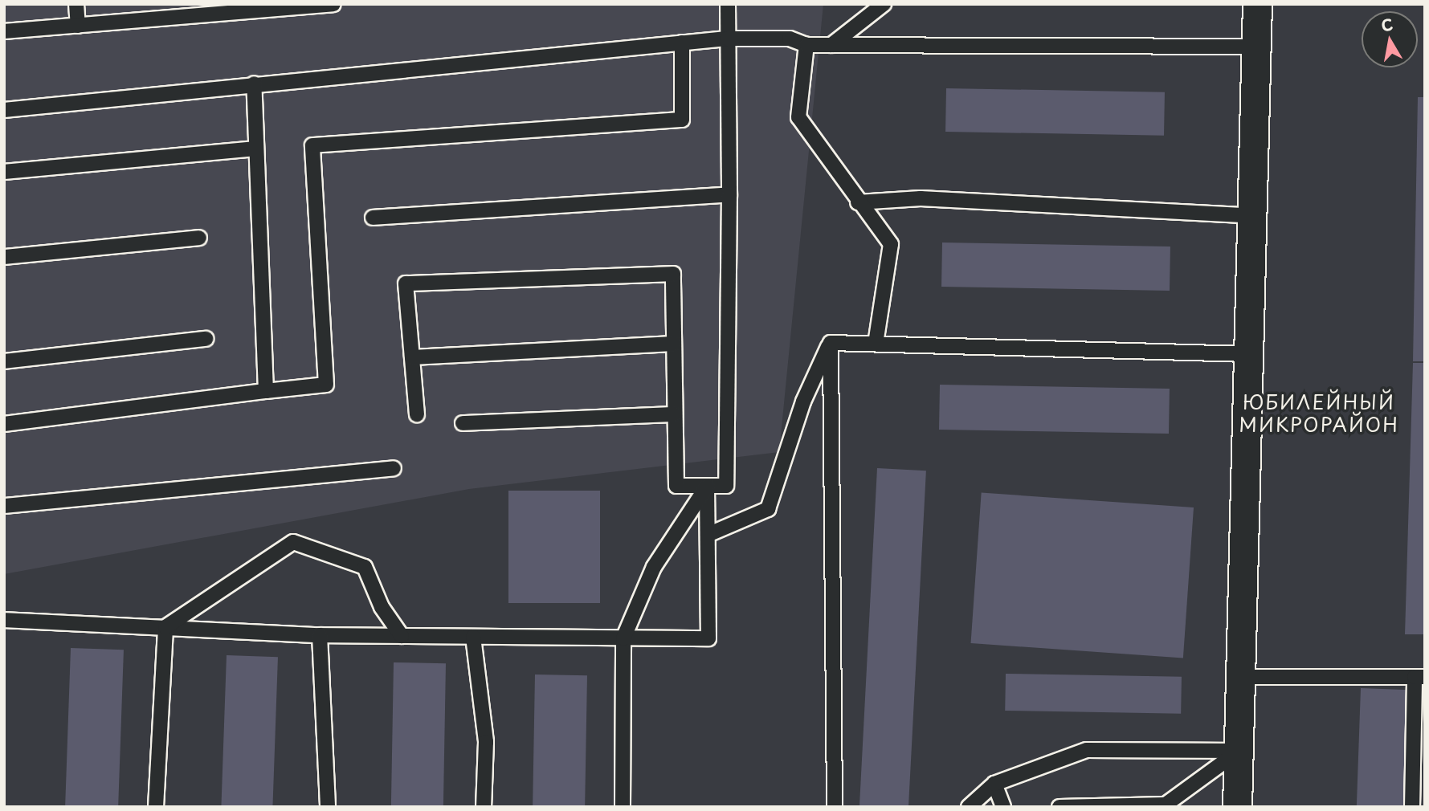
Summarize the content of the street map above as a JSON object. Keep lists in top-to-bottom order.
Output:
{
  "districts": ["ЮБИЛЕЙНЫЙ МИКРОРАЙОН"],
  "north": "top"
}
